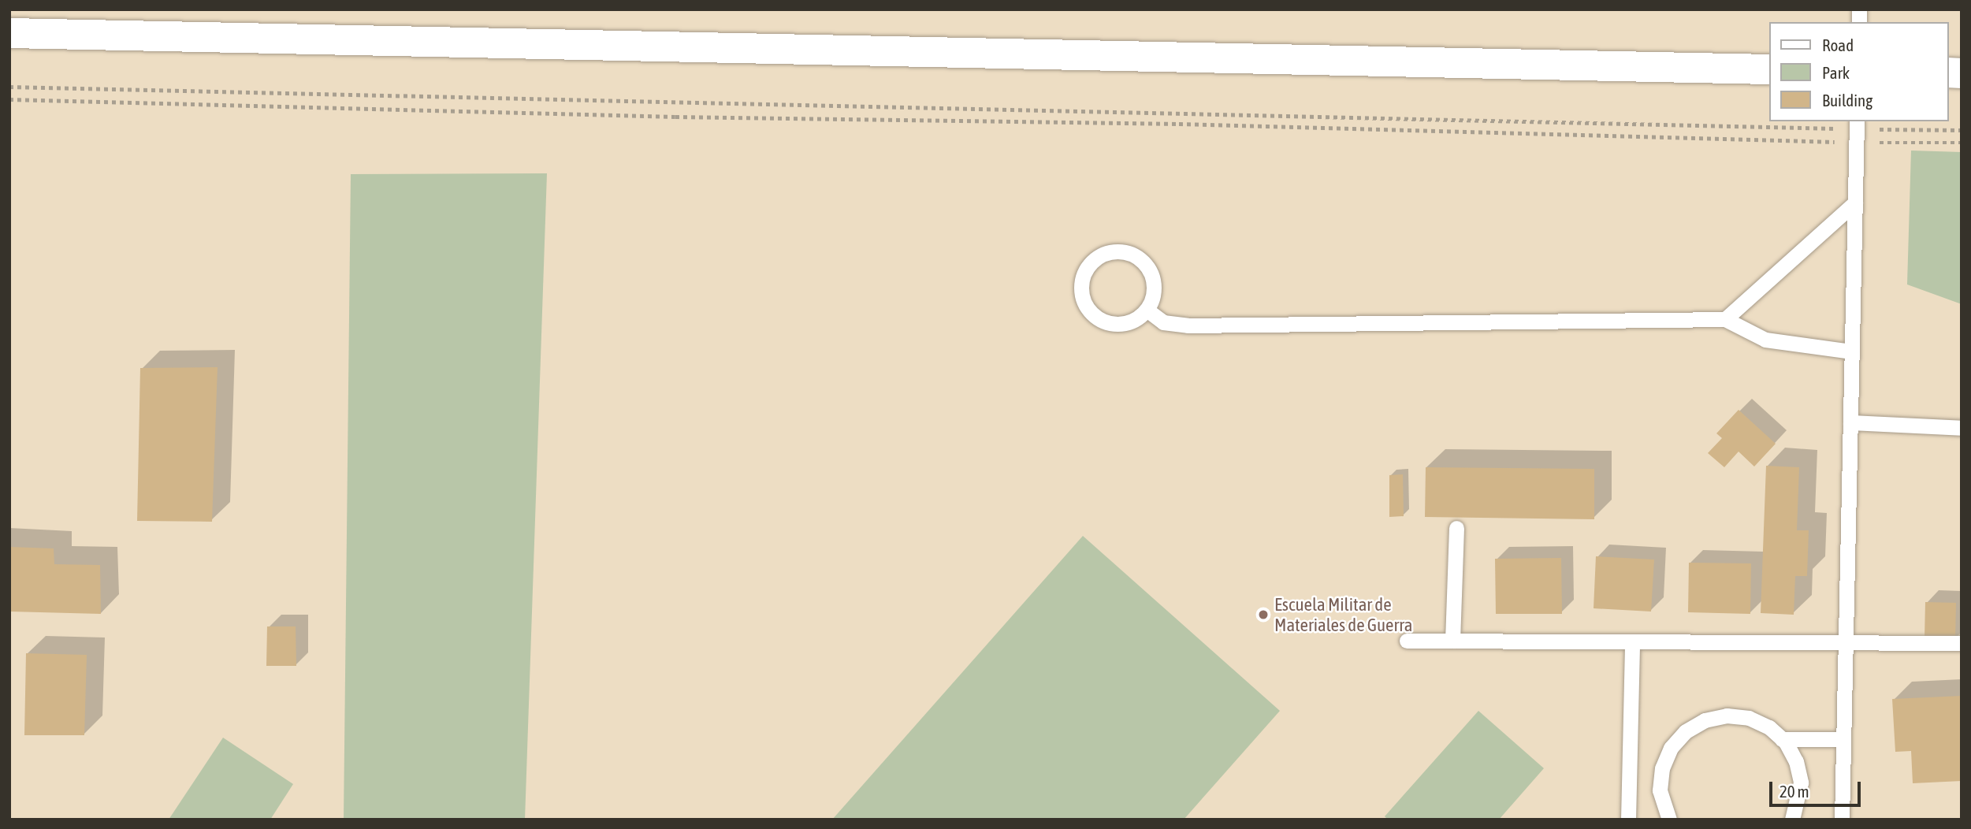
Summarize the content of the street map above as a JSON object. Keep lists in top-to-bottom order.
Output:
{
  "places": ["Escuela Militar de Materiales de Guerra"],
  "legend": ["Road", "Park", "Building"],
  "scale_bar": "20 m"
}
